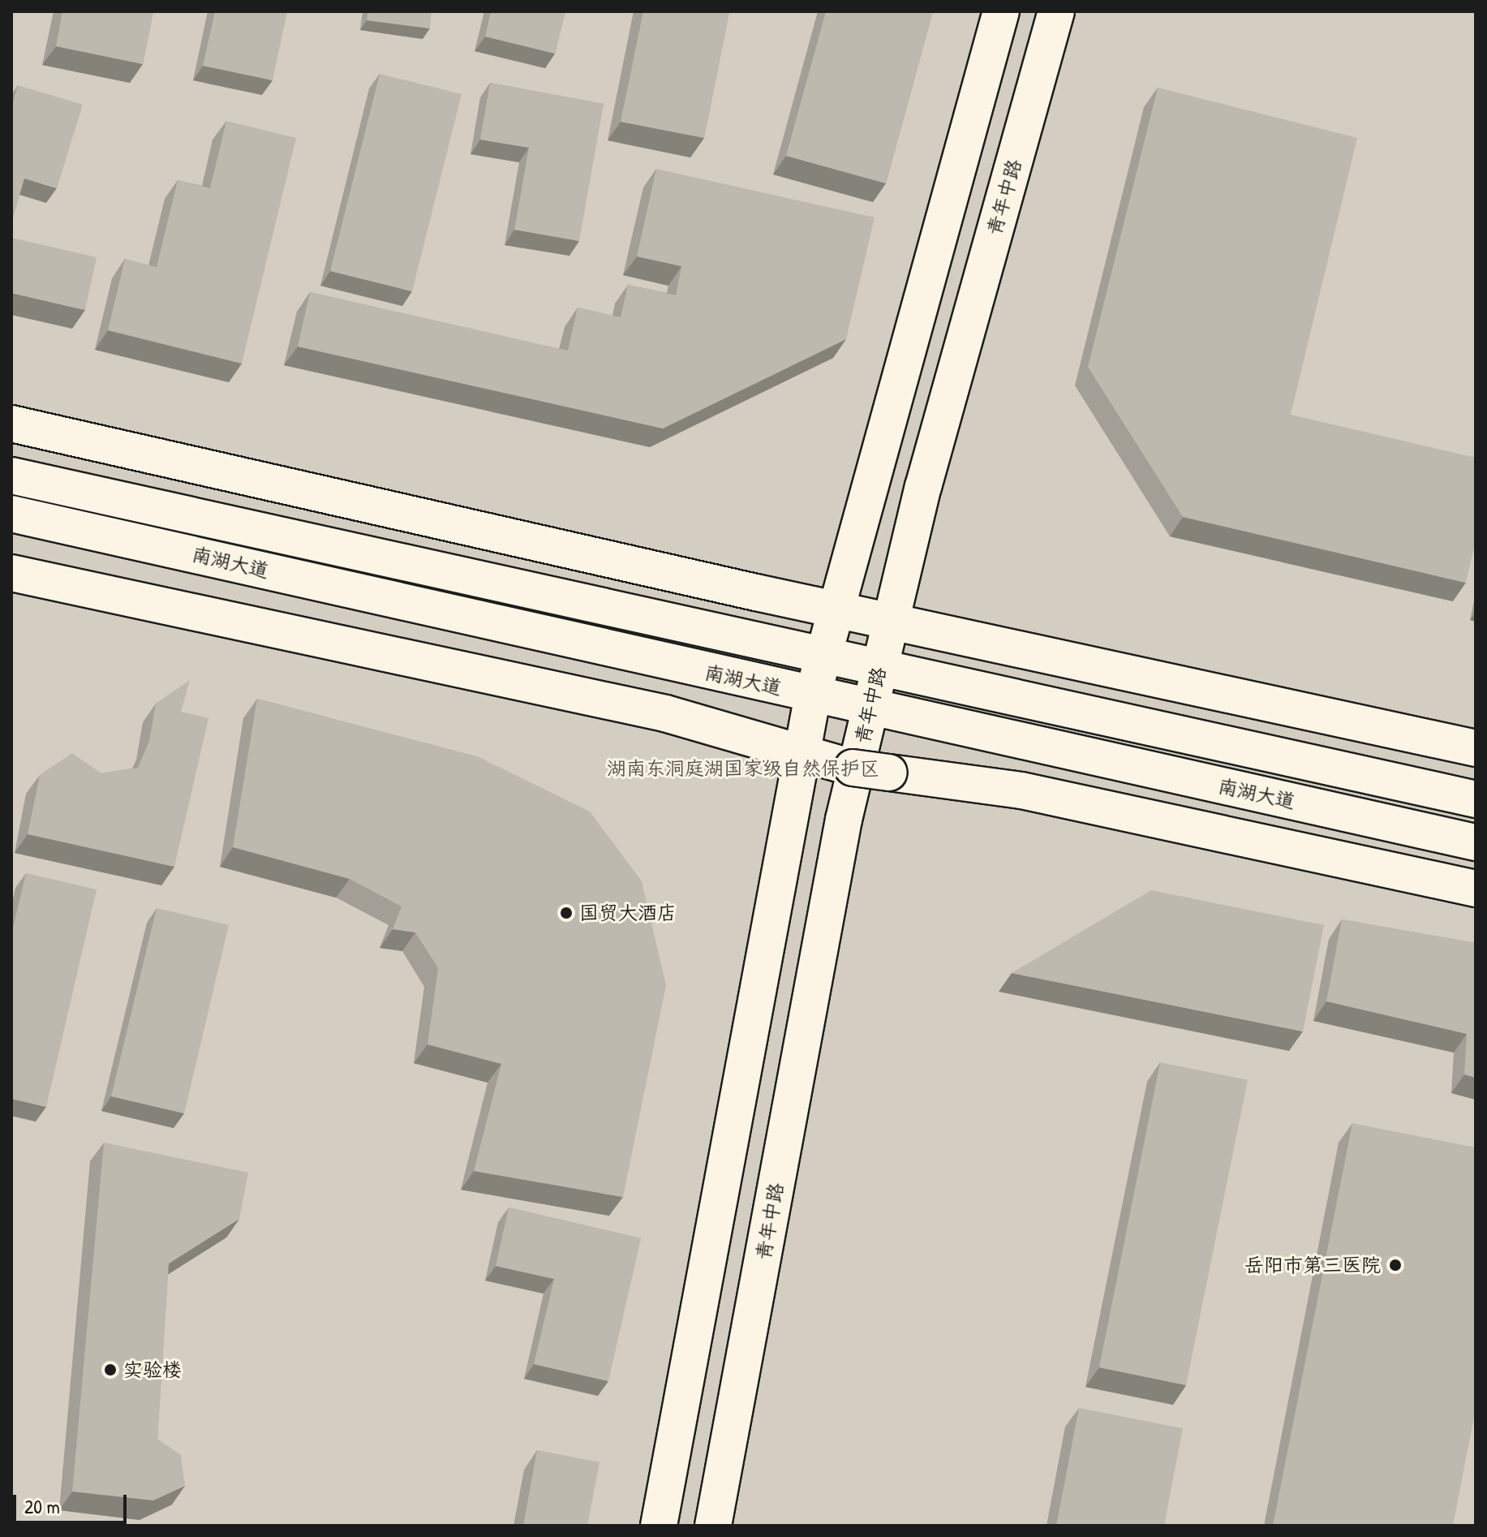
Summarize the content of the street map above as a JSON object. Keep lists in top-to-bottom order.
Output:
{
  "streets": {
    "main road": ["青年中路", "南湖大道"]
  },
  "crossings": [
    ["青年中路", "南湖大道"]
  ],
  "parks": ["湖南东洞庭湖国家级自然保护区"],
  "places": ["国贸大酒店", "岳阳市第三医院", "实验楼"],
  "scale_bar": "20 m"
}
